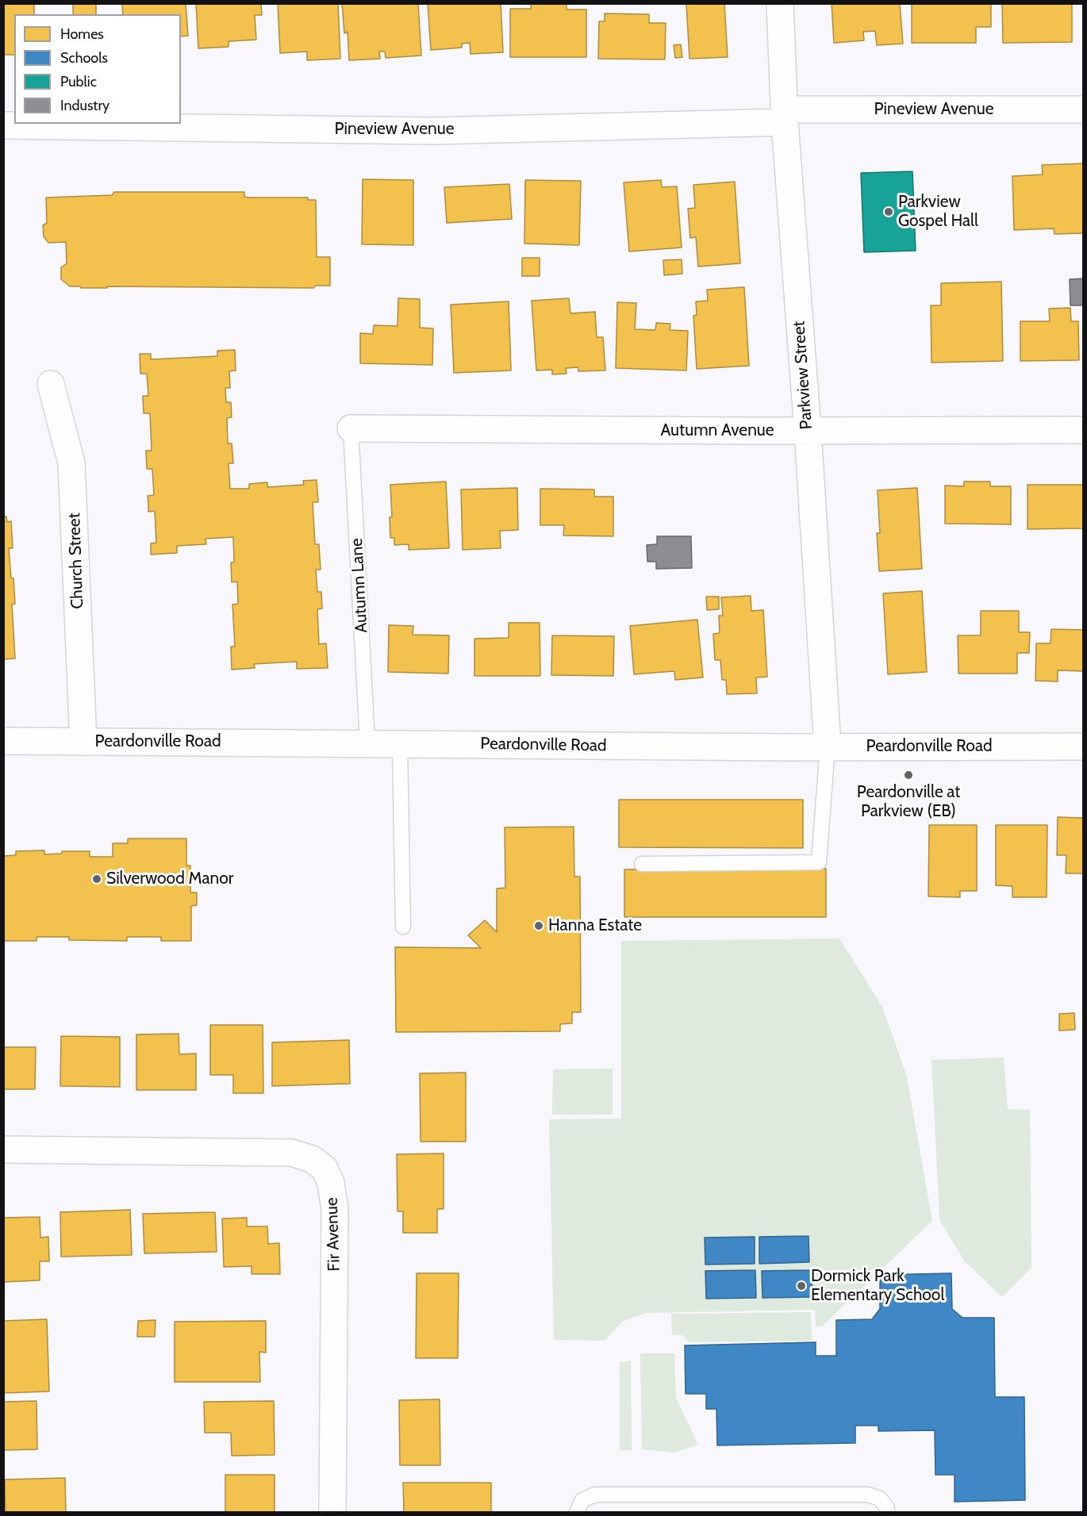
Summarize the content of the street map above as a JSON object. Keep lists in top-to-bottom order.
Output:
{
  "streets": {
    "street": [
      "Pineview Avenue",
      "Parkview Street",
      "Autumn Avenue",
      "Church Street",
      "Peardonville Road",
      "Fir Avenue"
    ],
    "lane": ["Autumn Lane"]
  },
  "crossings": [
    ["Pineview Avenue", "Parkview Street"],
    ["Parkview Street", "Autumn Avenue"],
    ["Parkview Street", "Peardonville Road"],
    ["Autumn Avenue", "Autumn Lane"],
    ["Church Street", "Peardonville Road"],
    ["Autumn Lane", "Peardonville Road"]
  ],
  "places": [
    "Parkview Gospel Hall",
    "Peardonville at Parkview (EB)",
    "Silverwood Manor",
    "Hanna Estate",
    "Dormick Park Elementary School"
  ],
  "legend": [
    "Homes",
    "Schools",
    "Public",
    "Industry"
  ]
}
